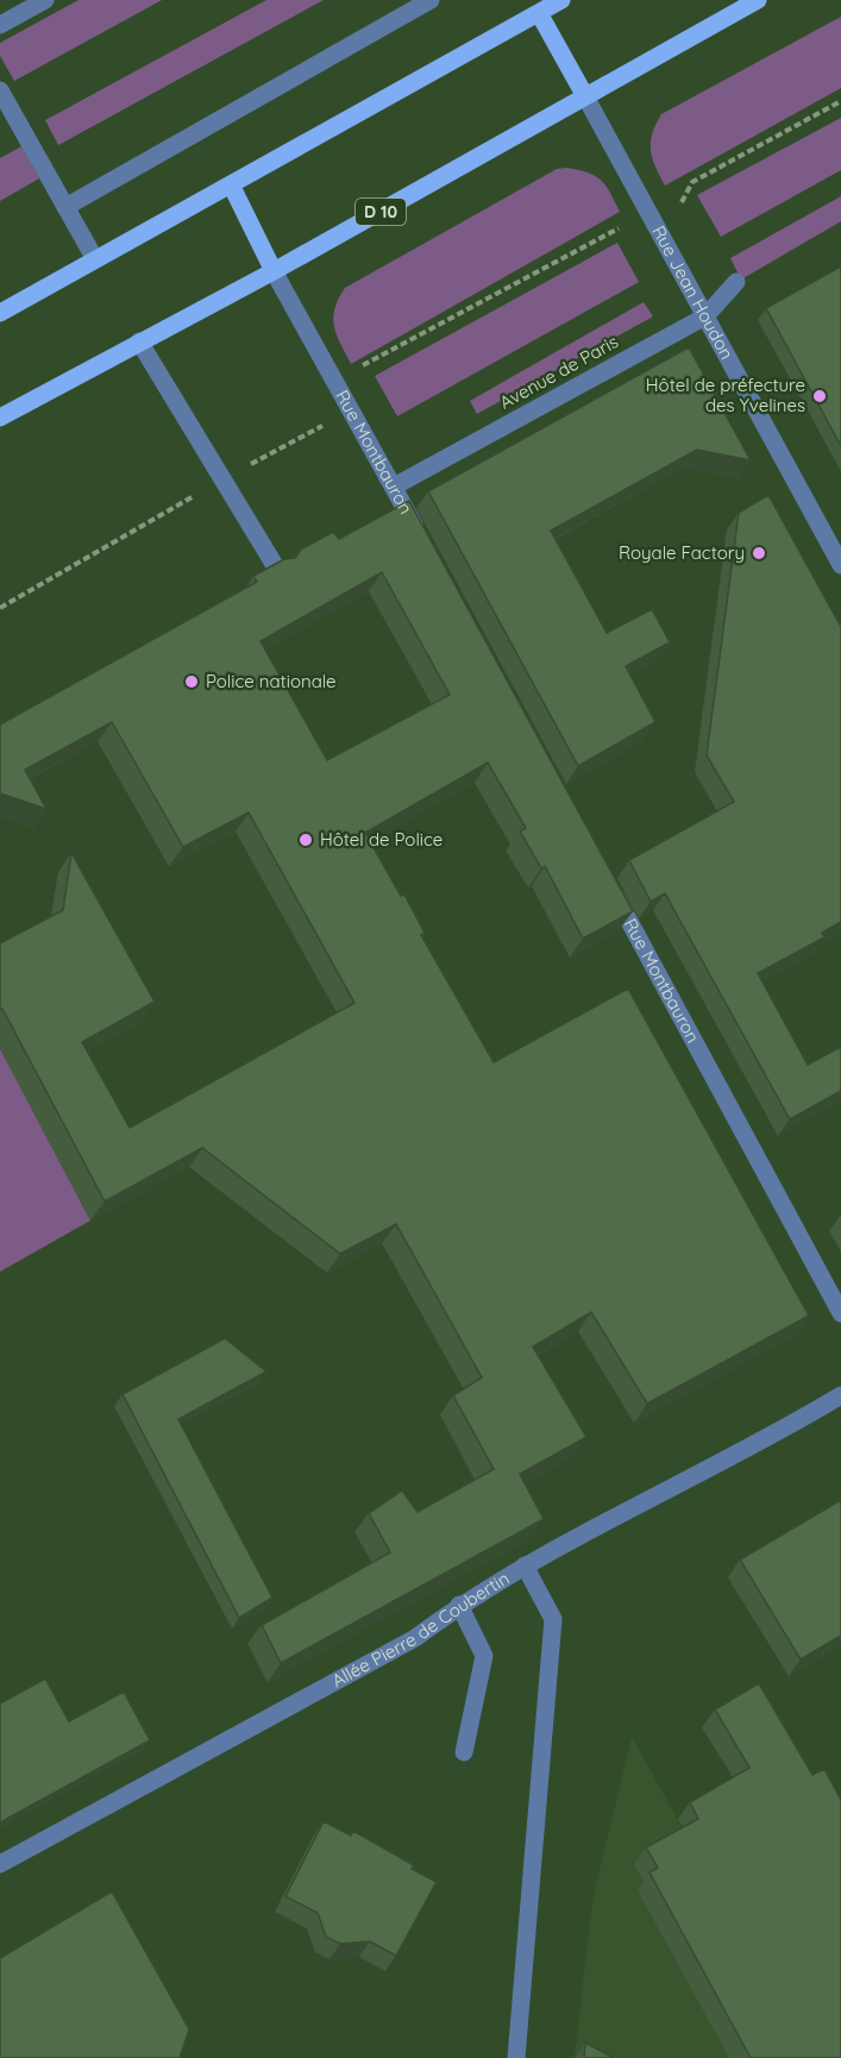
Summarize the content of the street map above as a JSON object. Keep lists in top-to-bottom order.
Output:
{
  "streets": {
    "main road": ["D 10"],
    "street": [
      "Rue Jean Houdon",
      "Avenue de Paris",
      "Rue Montbauron",
      "Allée Pierre de Coubertin"
    ]
  },
  "crossings": [
    ["D 10", "Rue Jean Houdon"],
    ["D 10", "Rue Montbauron"],
    ["Rue Jean Houdon", "Avenue de Paris"],
    ["Avenue de Paris", "Rue Montbauron"]
  ],
  "places": [
    "Hôtel de préfecture des Yvelines",
    "Royale Factory",
    "Police nationale",
    "Hôtel de Police"
  ]
}
